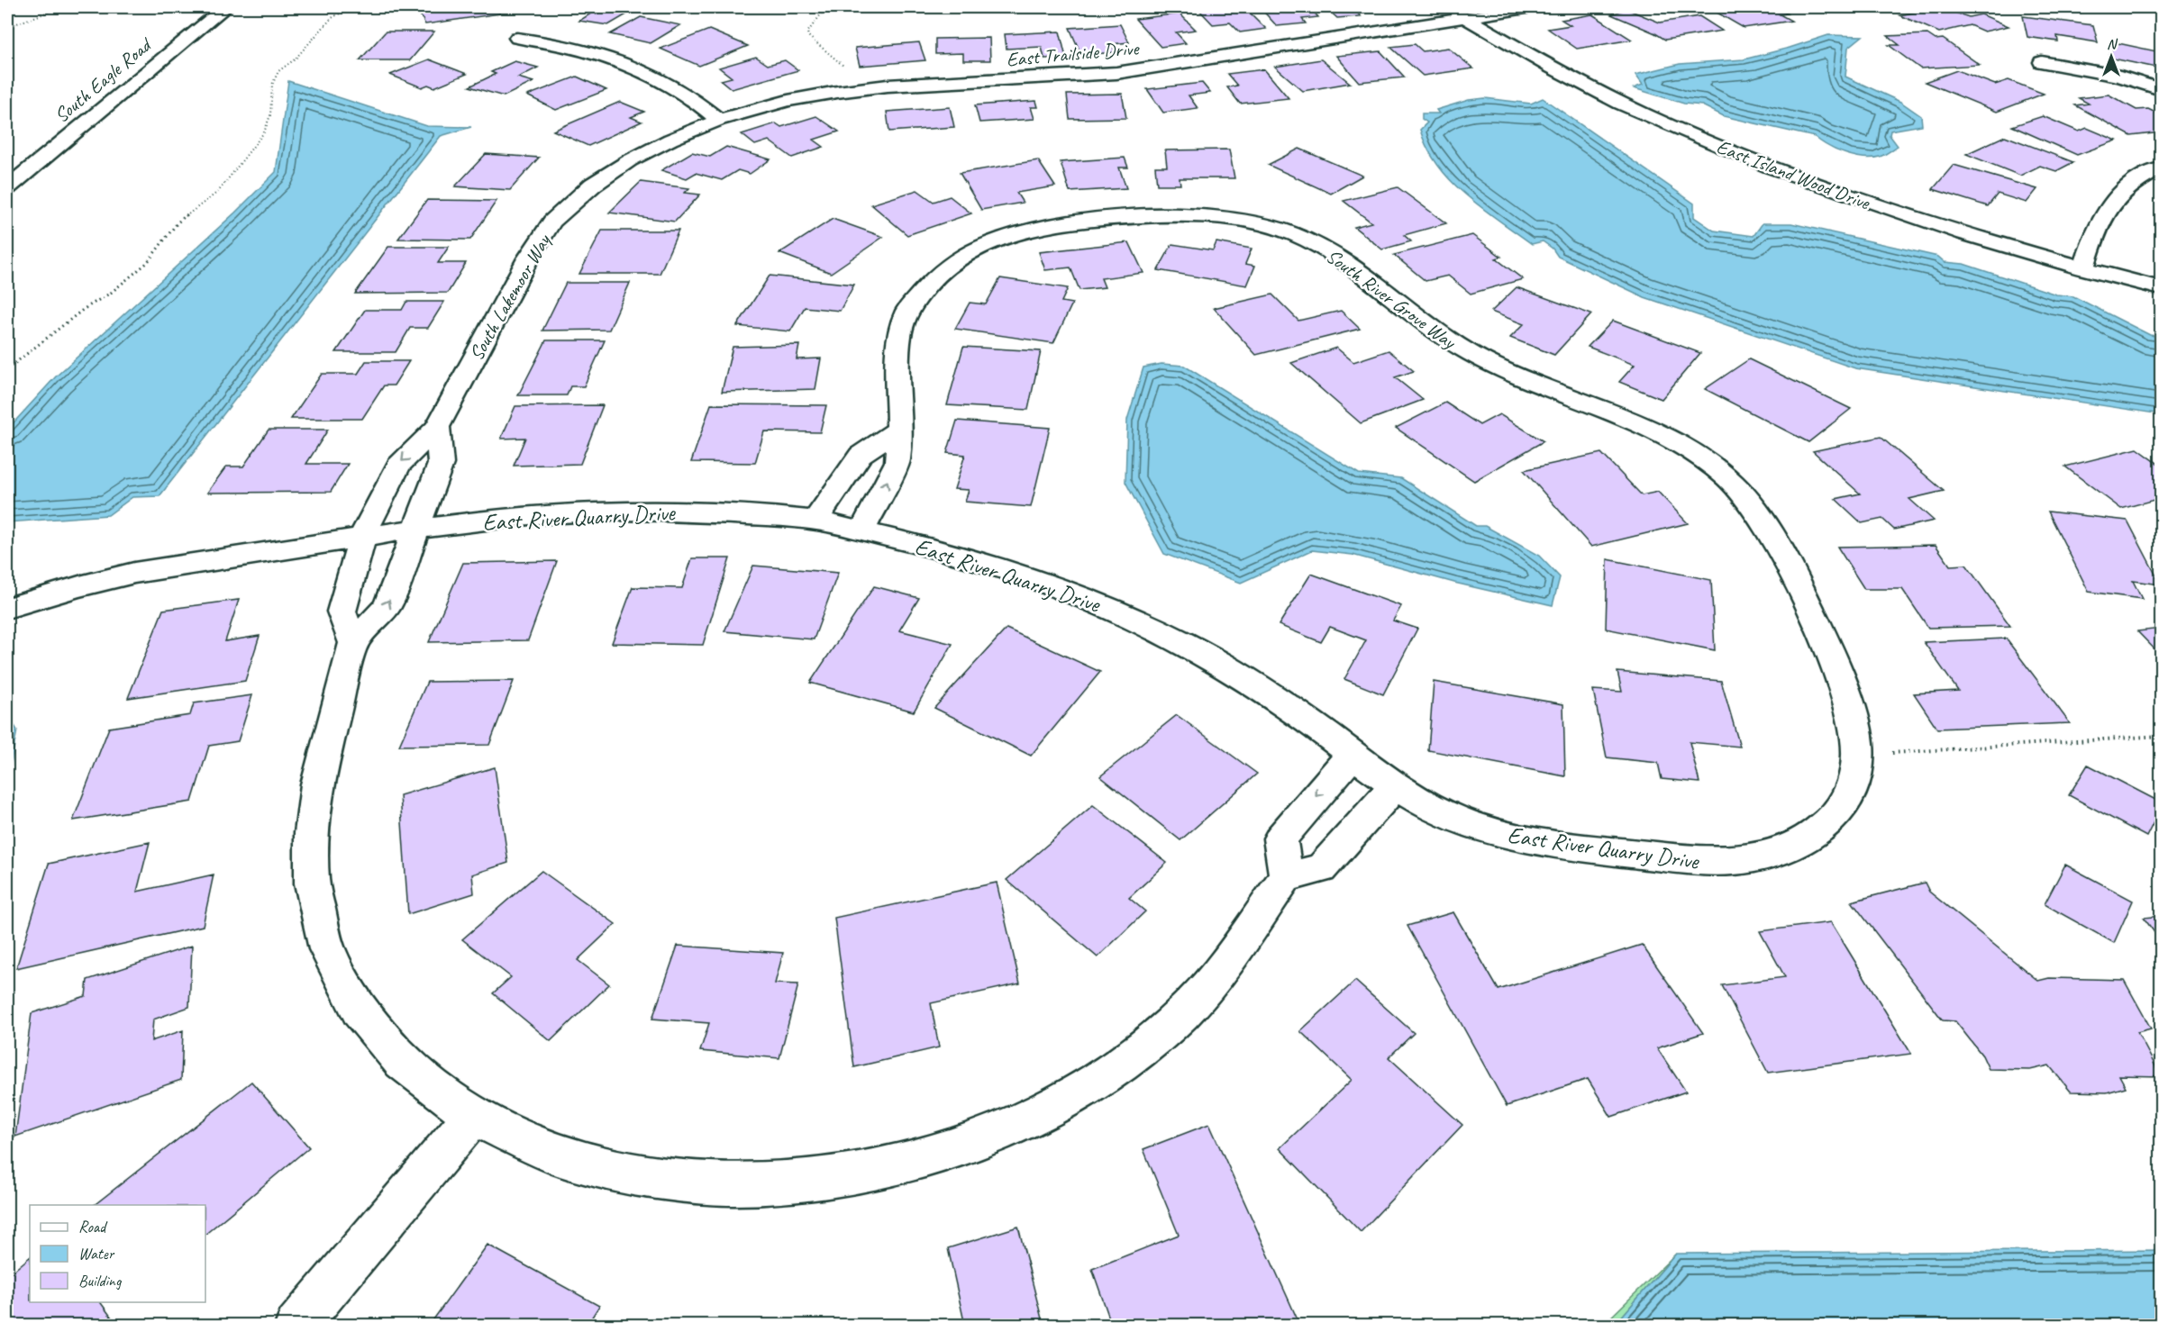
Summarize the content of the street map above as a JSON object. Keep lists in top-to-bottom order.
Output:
{
  "streets": {
    "main road": [
      "East Trailside Drive",
      "South Eagle Road",
      "East Island Wood Drive",
      "South Lakemoor Way",
      "South River Grove Way",
      "East River Quarry Drive"
    ]
  },
  "crossings": [
    ["East Trailside Drive", "East Island Wood Drive"],
    ["East Trailside Drive", "South Lakemoor Way"],
    ["South Lakemoor Way", "East River Quarry Drive"],
    ["South River Grove Way", "East River Quarry Drive"]
  ],
  "legend": ["Road", "Water", "Building"],
  "north": "top"
}
